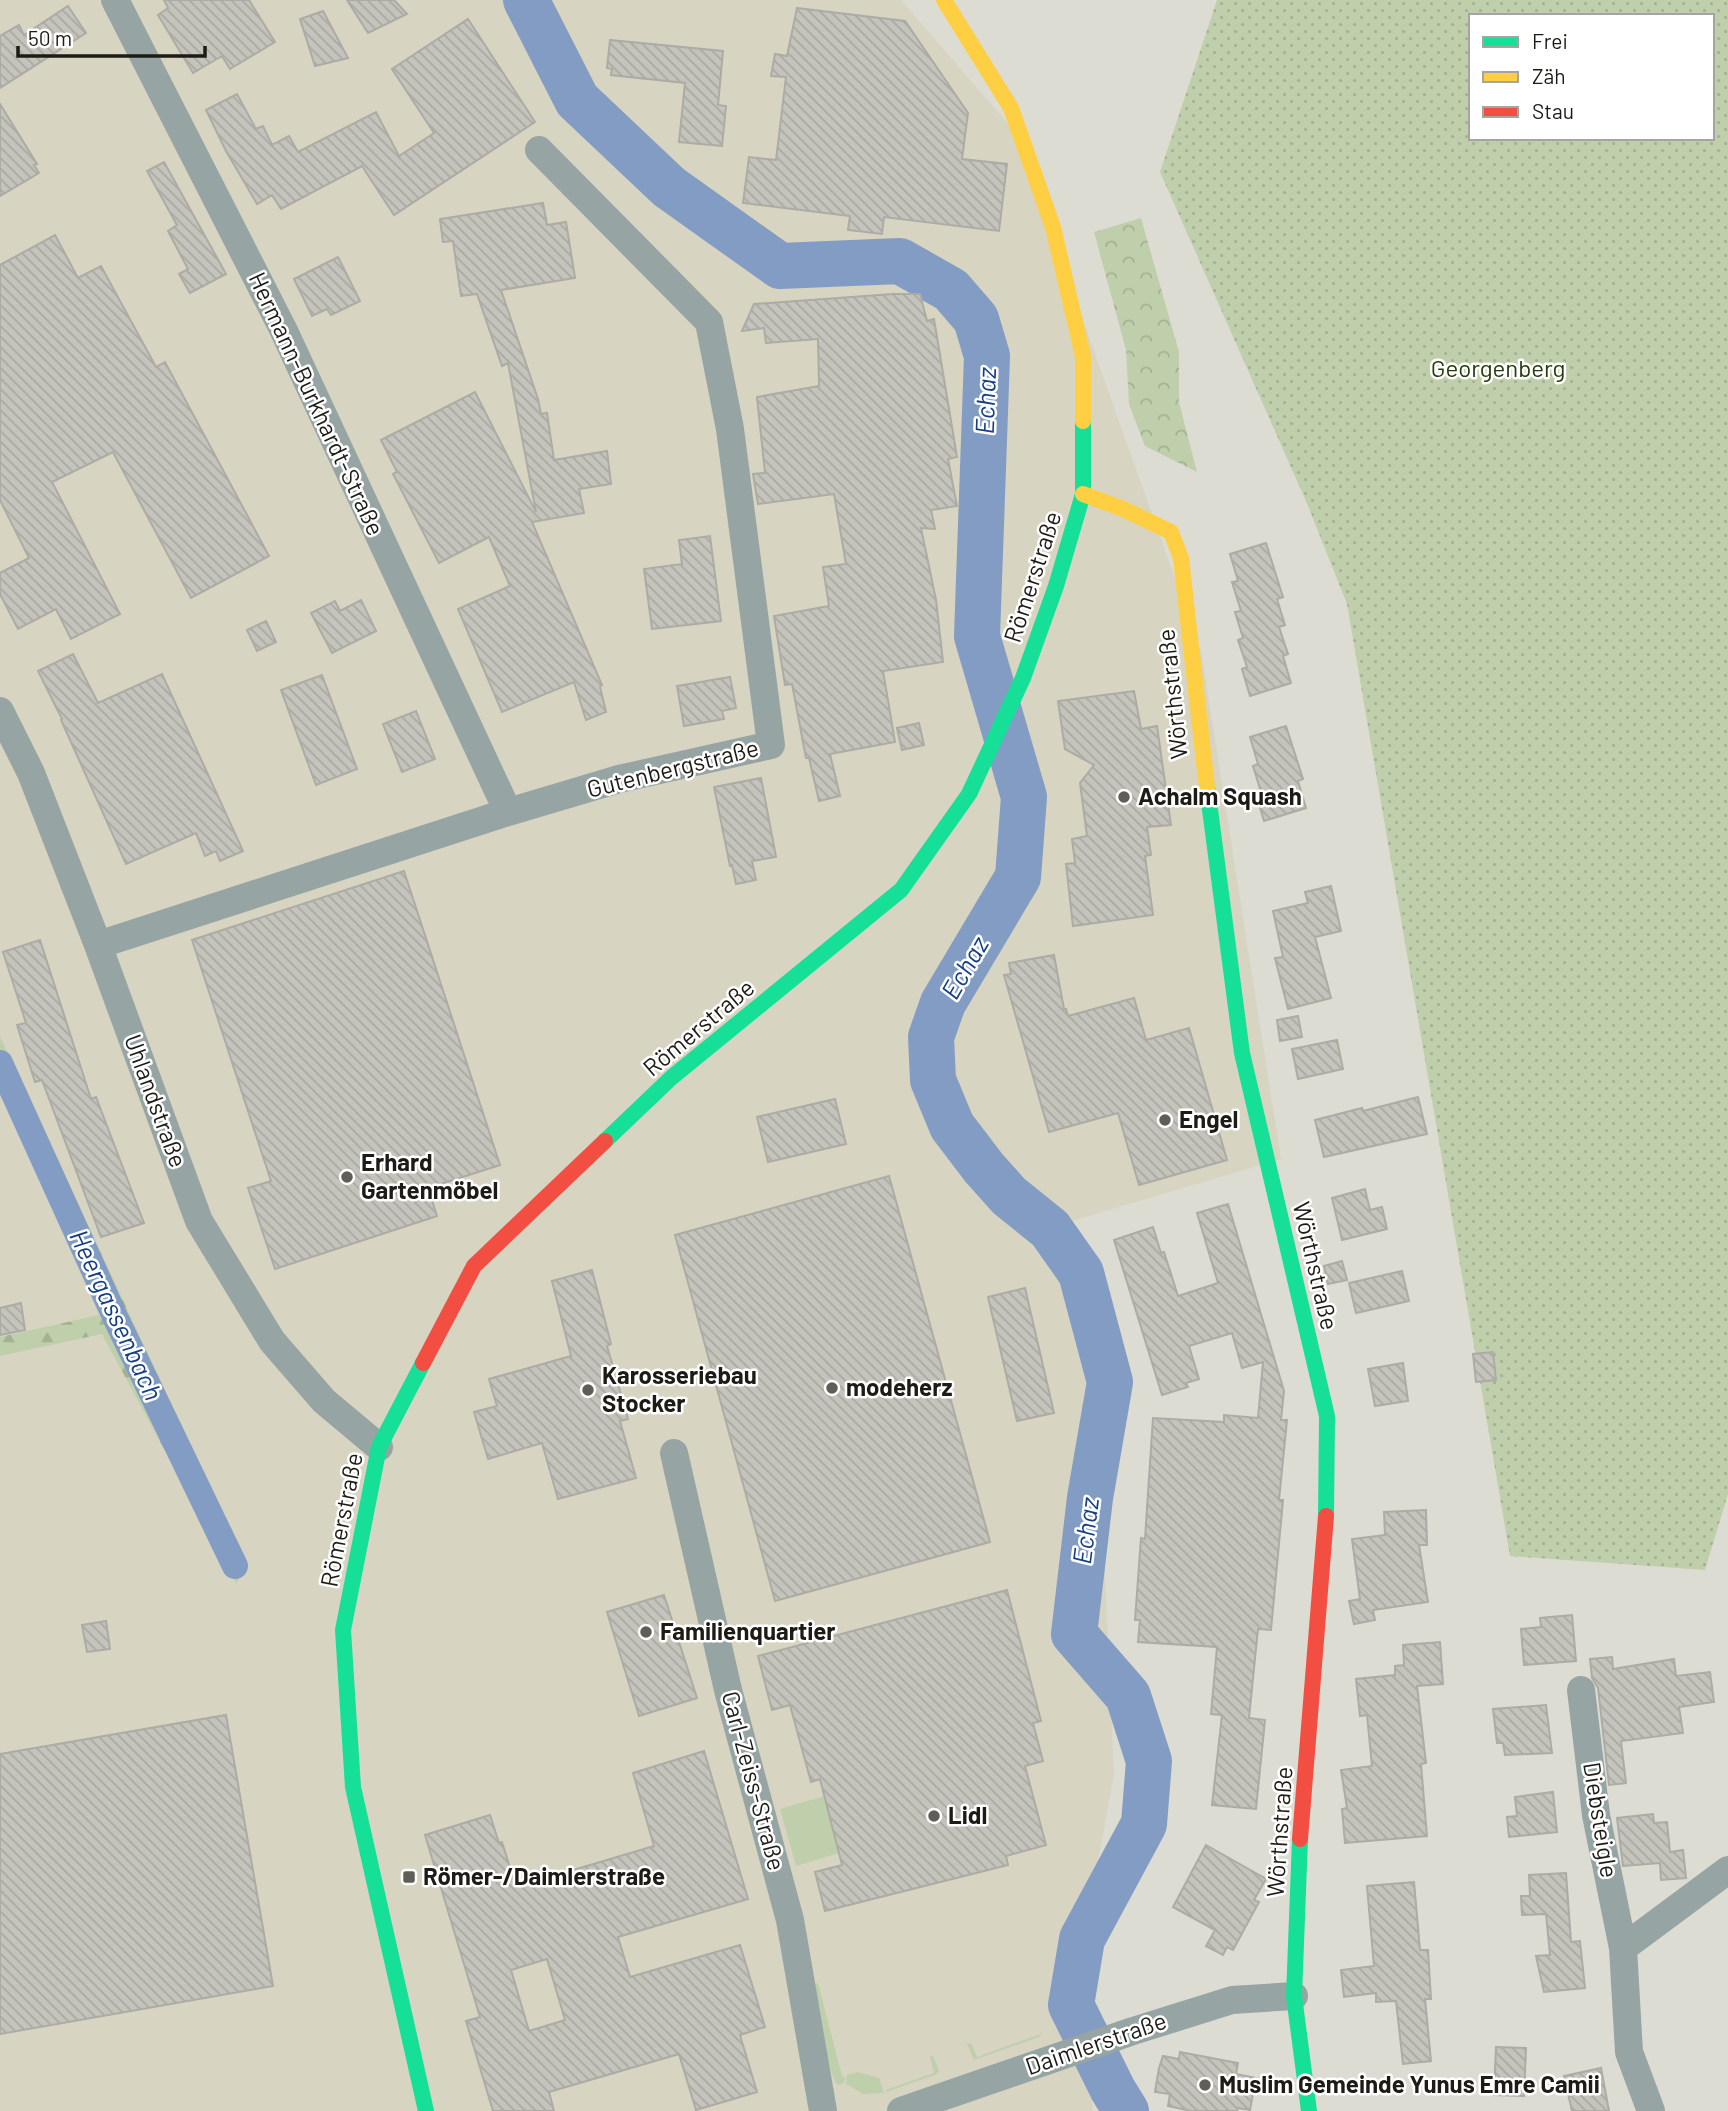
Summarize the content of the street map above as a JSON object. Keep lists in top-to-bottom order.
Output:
{
  "streets": {
    "main road": ["Römerstraße", "Wörthstraße"],
    "street": [
      "Hermann-Burkhardt-Straße",
      "Gutenbergstraße",
      "Uhlandstraße",
      "Carl-Zeiss-Straße",
      "Diebsteigle",
      "Daimlerstraße"
    ]
  },
  "crossings": [
    ["Hermann-Burkhardt-Straße", "Gutenbergstraße"],
    ["Römerstraße", "Wörthstraße"],
    ["Römerstraße", "Uhlandstraße"],
    ["Wörthstraße", "Daimlerstraße"],
    ["Gutenbergstraße", "Uhlandstraße"]
  ],
  "water": ["Echaz", "Heergassenbach"],
  "parks": ["Georgenberg"],
  "places": {
    "other": [
      "Achalm Squash",
      "Engel",
      "Erhard Gartenmöbel",
      "modeherz",
      "Karosseriebau Stocker",
      "Familienquartier",
      "Lidl",
      "Muslim Gemeinde Yunus Emre Camii"
    ],
    "transit": ["Römer-/Daimlerstraße"]
  },
  "legend": ["Frei", "Zäh", "Stau"],
  "scale_bar": "50 m"
}
